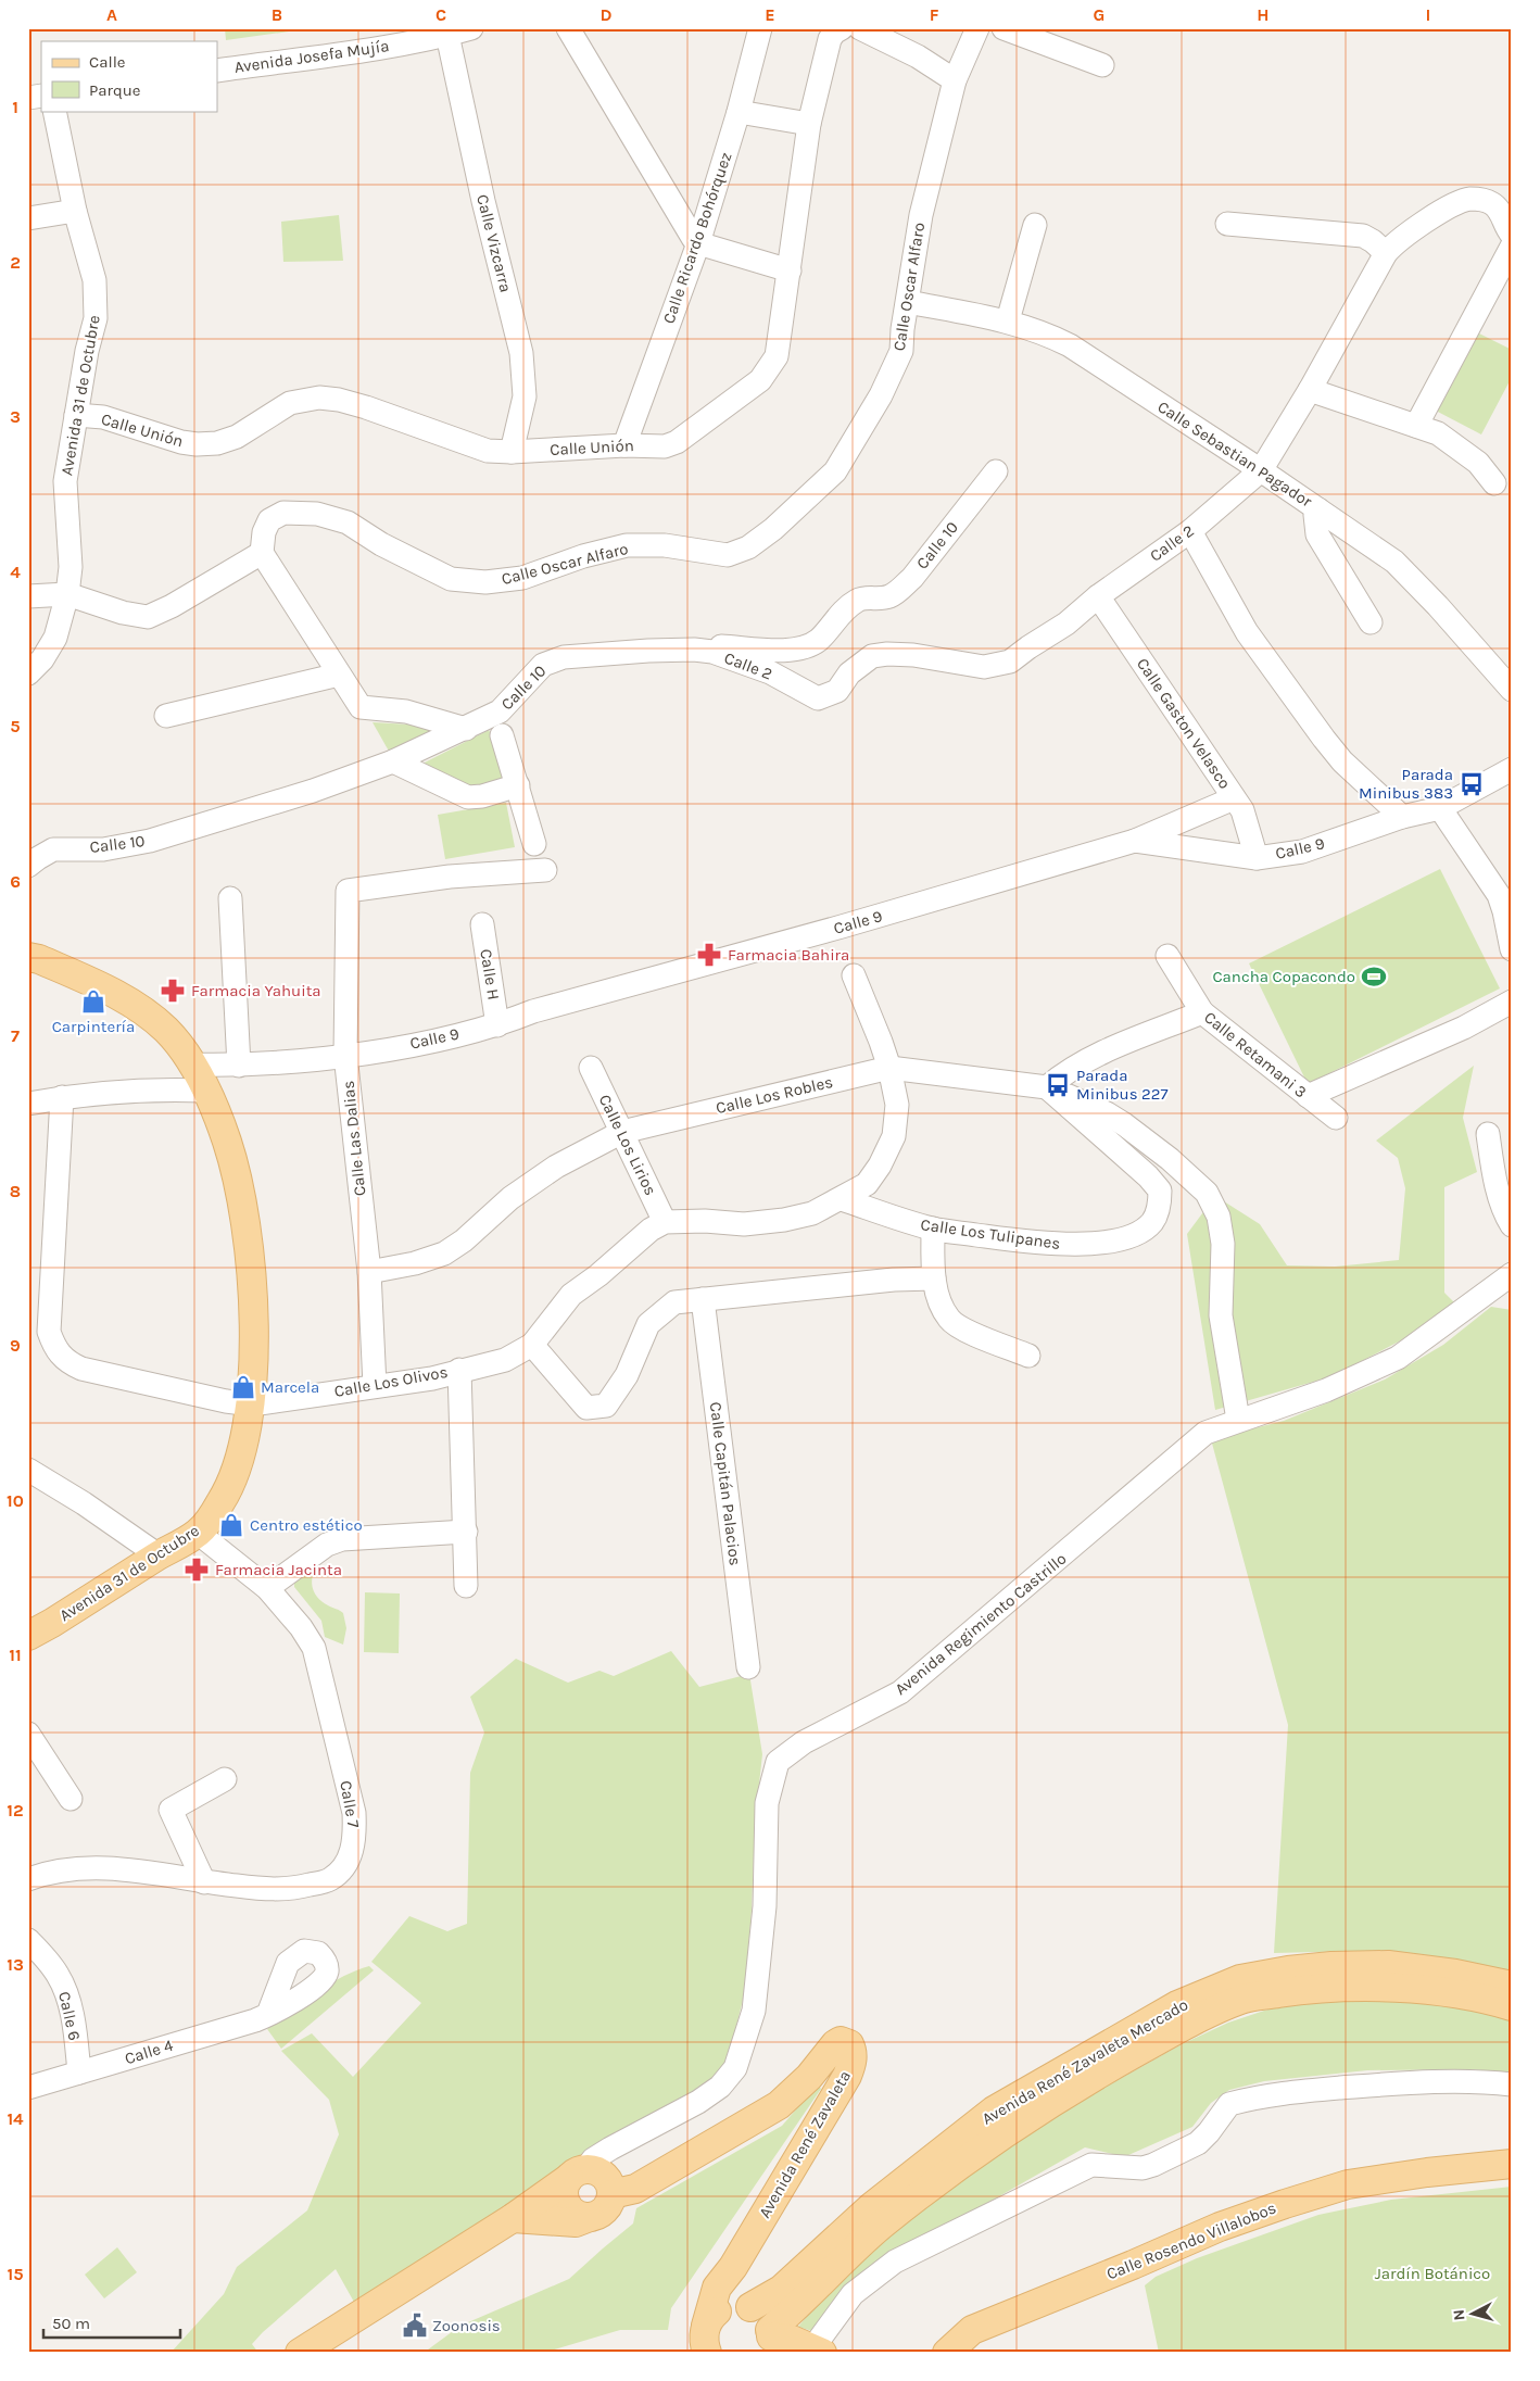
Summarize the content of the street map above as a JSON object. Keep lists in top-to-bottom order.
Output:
{
  "streets": {
    "main road": [
      "Avenida 31 de Octubre",
      "Avenida Regimiento Castrillo",
      "Avenida René Zavaleta Mercado",
      "Avenida René Zavaleta",
      "Calle Rosendo Villalobos"
    ],
    "street": [
      "Avenida Josefa Mujía",
      "Calle Ricardo Bohórquez",
      "Calle Vizcarra",
      "Calle Oscar Alfaro",
      "Calle Unión",
      "Calle Sebastian Pagador",
      "Calle 2",
      "Calle 10",
      "Calle Gaston Velasco",
      "Calle 9",
      "Calle H",
      "Calle Retamani 3",
      "Calle Los Robles",
      "Calle Las Dalias",
      "Calle Los Lirios",
      "Calle Los Tulipanes",
      "Calle Los Olivos",
      "Calle Capitán Palacios",
      "Calle 7",
      "Calle 6",
      "Calle 4"
    ]
  },
  "crossings": [
    ["Avenida Josefa Mujía", "Calle Vizcarra"],
    ["Calle Ricardo Bohórquez", "Calle Unión"],
    ["Calle Vizcarra", "Calle Unión"],
    ["Calle Oscar Alfaro", "Calle Sebastian Pagador"],
    ["Avenida 31 de Octubre", "Calle Unión"],
    ["Avenida 31 de Octubre", "Calle 9"],
    ["Avenida 31 de Octubre", "Calle Los Olivos"],
    ["Avenida 31 de Octubre", "Calle 7"],
    ["Calle Sebastian Pagador", "Calle 2"],
    ["Calle 2", "Calle 10"],
    ["Calle 2", "Calle Gaston Velasco"],
    ["Calle Gaston Velasco", "Calle 9"],
    ["Calle 9", "Calle H"],
    ["Calle 9", "Calle Las Dalias"],
    ["Calle Los Robles", "Calle Las Dalias"],
    ["Calle Los Robles", "Calle Los Lirios"],
    ["Calle Los Robles", "Calle Los Tulipanes"],
    ["Calle Los Robles", "Avenida Regimiento Castrillo"],
    ["Calle Las Dalias", "Calle Los Olivos"],
    ["Calle Los Lirios", "Calle Los Olivos"],
    ["Avenida Regimiento Castrillo", "Avenida René Zavaleta"],
    ["Calle 6", "Calle 4"],
    ["Avenida René Zavaleta Mercado", "Avenida René Zavaleta"]
  ],
  "parks": ["Jardín Botánico"],
  "places": {
    "bus stop": ["Parada Minibus 383", "Parada Minibus 227"],
    "pharmacy": ["Farmacia Bahira", "Farmacia Yahuita", "Farmacia Jacinta"],
    "sports": ["Cancha Copacondo"],
    "shop": ["Carpintería", "Marcela", "Centro estético"],
    "public building": ["Zoonosis"]
  },
  "legend": ["Calle", "Parque"],
  "scale_bar": "50 m",
  "north": "left",
  "grid": {
    "columns": [
      "A",
      "B",
      "C",
      "D",
      "E",
      "F",
      "G",
      "H",
      "I"
    ],
    "rows": [
      "1",
      "2",
      "3",
      "4",
      "5",
      "6",
      "7",
      "8",
      "9",
      "10",
      "11",
      "12",
      "13",
      "14",
      "15"
    ]
  }
}
